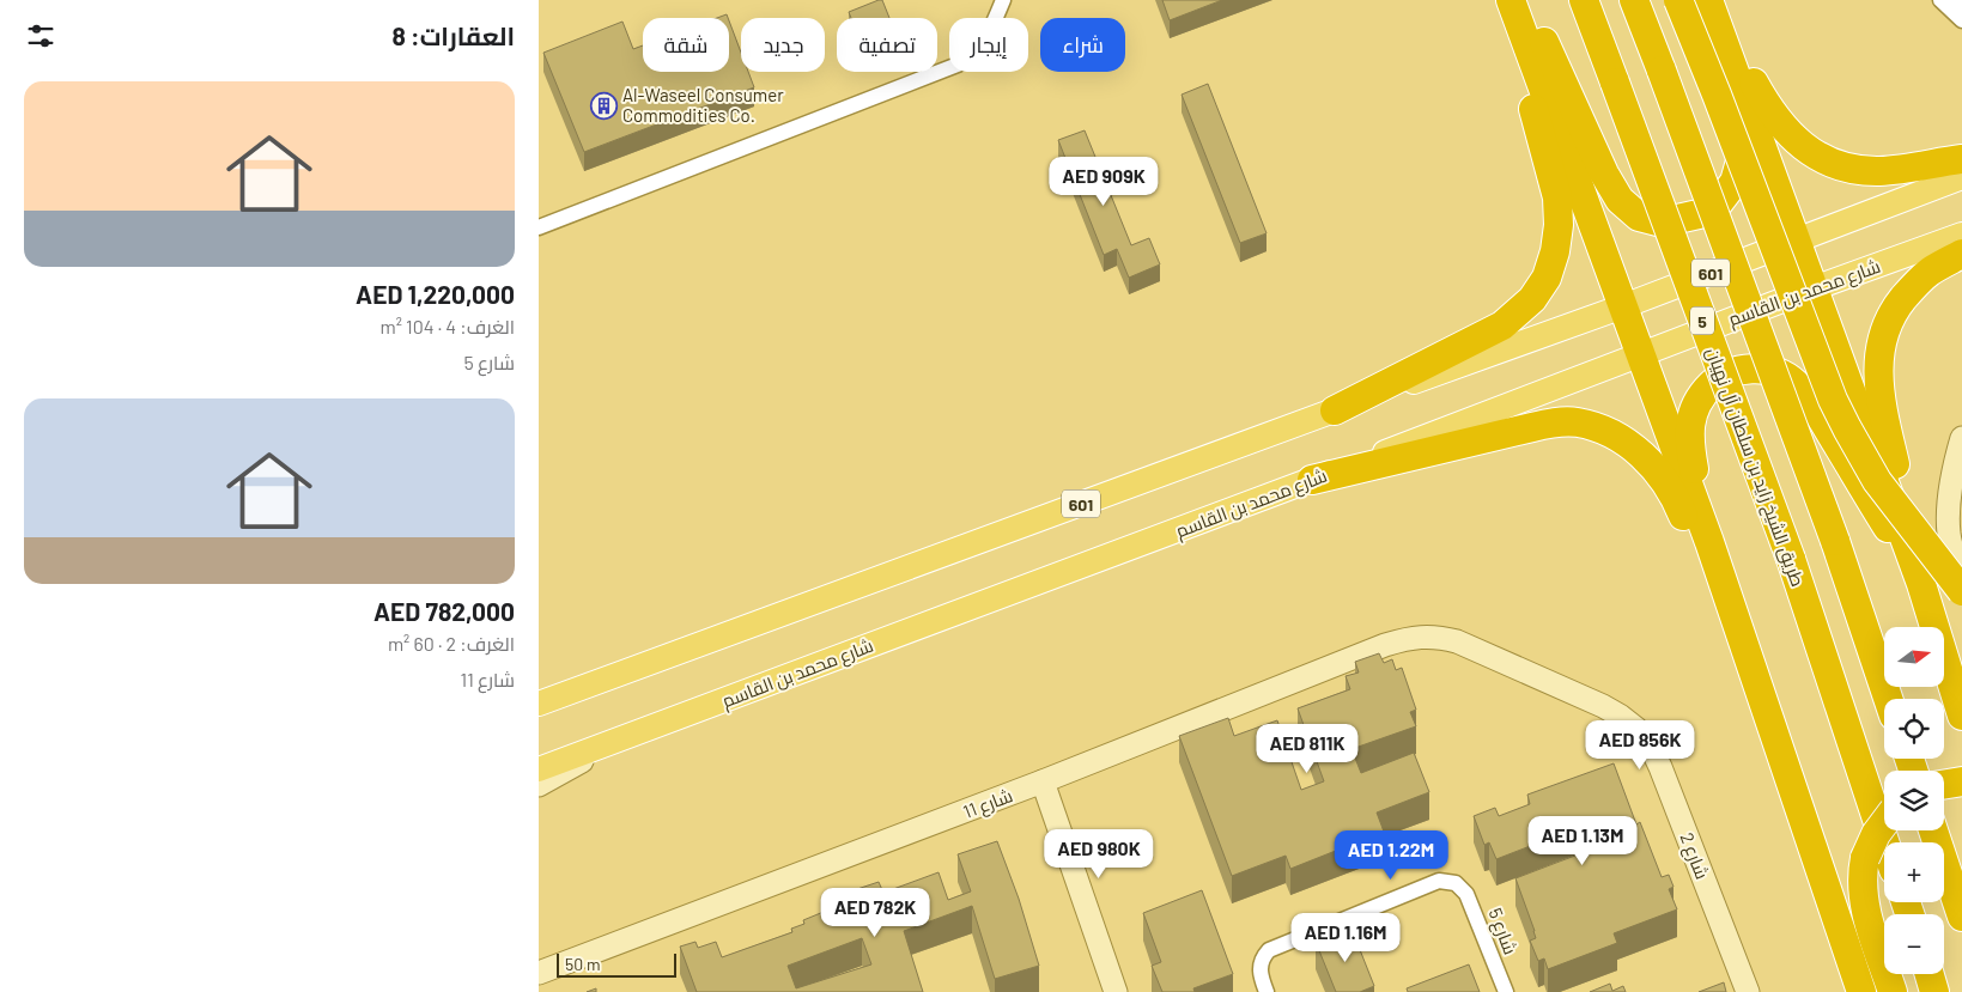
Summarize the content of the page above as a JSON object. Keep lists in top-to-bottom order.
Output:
{
  "streets": {
    "highway": ["5", "طريق الشيخ زايد بن سلطان آل نهيان"],
    "main road": ["601", "شارع محمد بن القاسم"],
    "street": ["شارع 11", "شارع 2", "شارع 5"]
  },
  "crossings": [
    ["شارع 11", "شارع 2"]
  ],
  "places": {
    "building": ["Al-Waseel Consumer Commodities Co."]
  },
  "scale_bar": "50 m",
  "north": "right",
  "page": {
    "heading": "العقارات: 8",
    "chip": [
      "شراء",
      "إيجار",
      "تصفية",
      "جديد",
      "شقة"
    ],
    "list": [
      {
        "name": "AED 1,220,000",
        "note": "الغرف: 4 · 104 m² · شارع 5"
      },
      {
        "name": "AED 782,000",
        "note": "الغرف: 2 · 60 m² · شارع 11"
      }
    ],
    "price": [
      "AED 909K",
      "AED 856K",
      "AED 811K",
      "AED 1.13M",
      "AED 980K",
      "AED 1.22M",
      "AED 782K",
      "AED 1.16M"
    ],
    "map_buttons": ["+", "−"],
    "scale": "50 m"
  }
}
